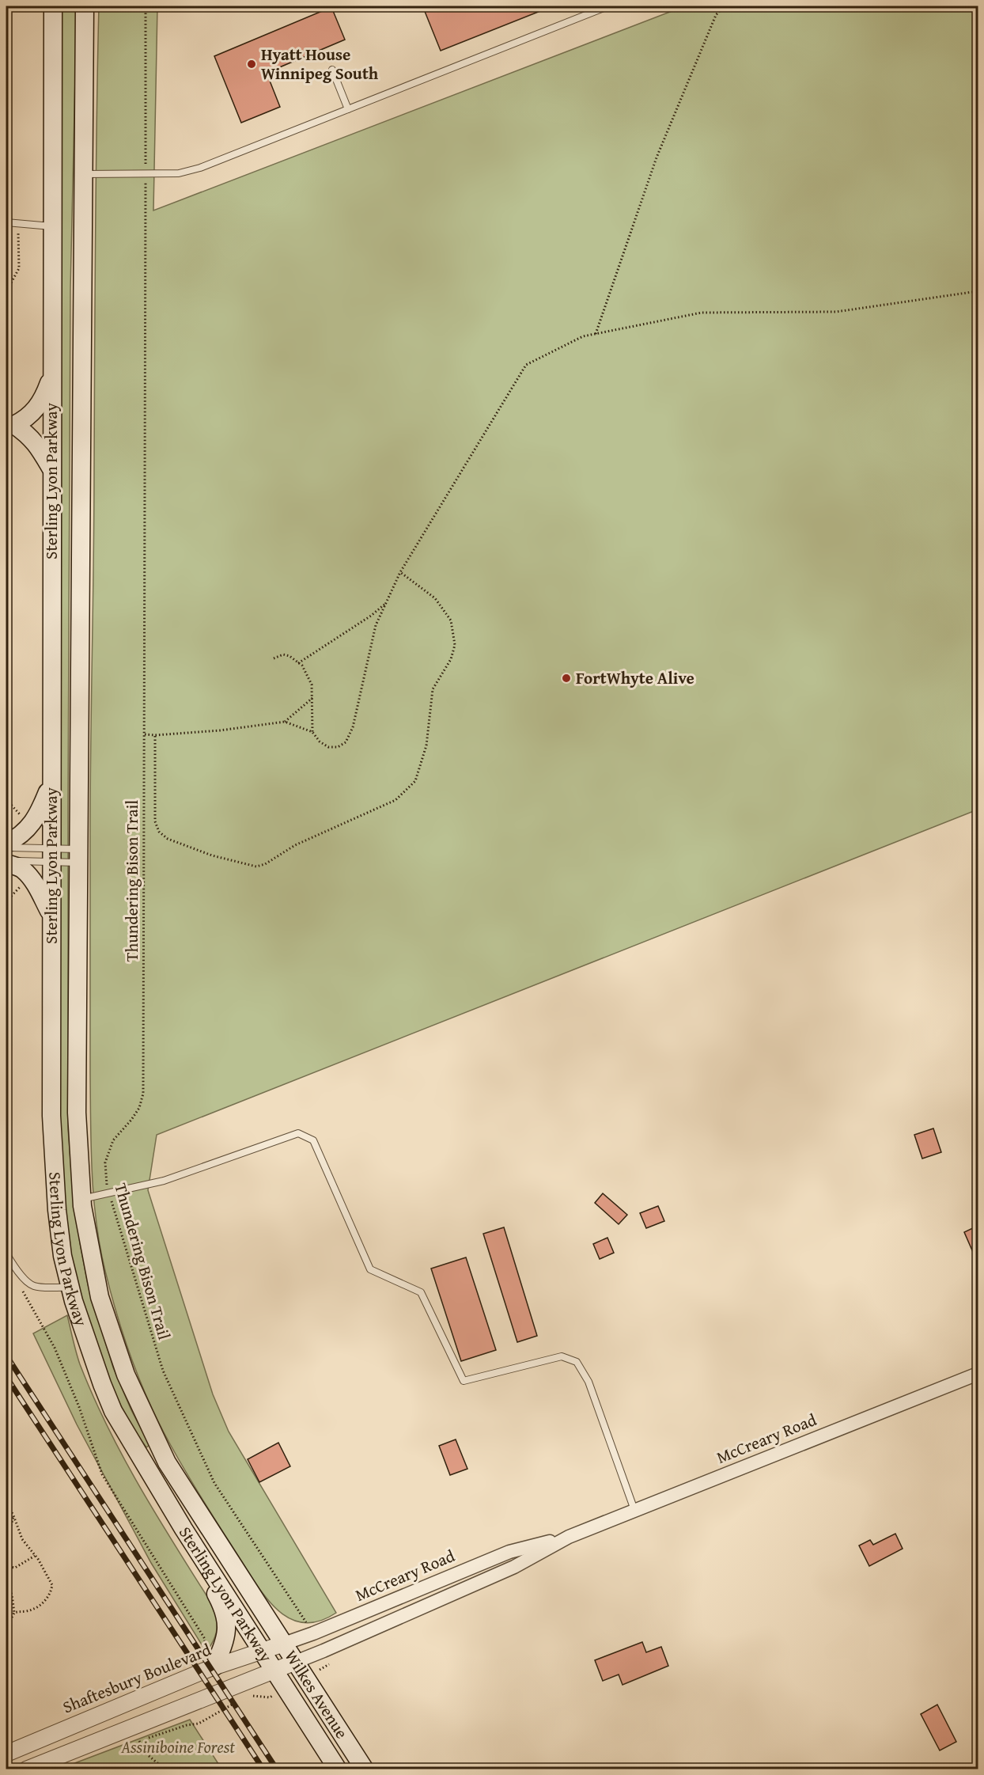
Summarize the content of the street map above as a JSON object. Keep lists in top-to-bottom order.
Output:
{
  "streets": {
    "main road": ["Sterling Lyon Parkway", "Wilkes Avenue"],
    "street": ["McCreary Road", "Shaftesbury Boulevard"],
    "path": ["Thundering Bison Trail"]
  },
  "crossings": [
    ["Sterling Lyon Parkway", "McCreary Road"],
    ["Sterling Lyon Parkway", "Shaftesbury Boulevard"],
    ["Sterling Lyon Parkway", "Wilkes Avenue"],
    ["McCreary Road", "Shaftesbury Boulevard"],
    ["McCreary Road", "Wilkes Avenue"],
    ["Shaftesbury Boulevard", "Wilkes Avenue"]
  ],
  "parks": ["Assiniboine Forest"],
  "places": ["Hyatt House Winnipeg South", "FortWhyte Alive"]
}
